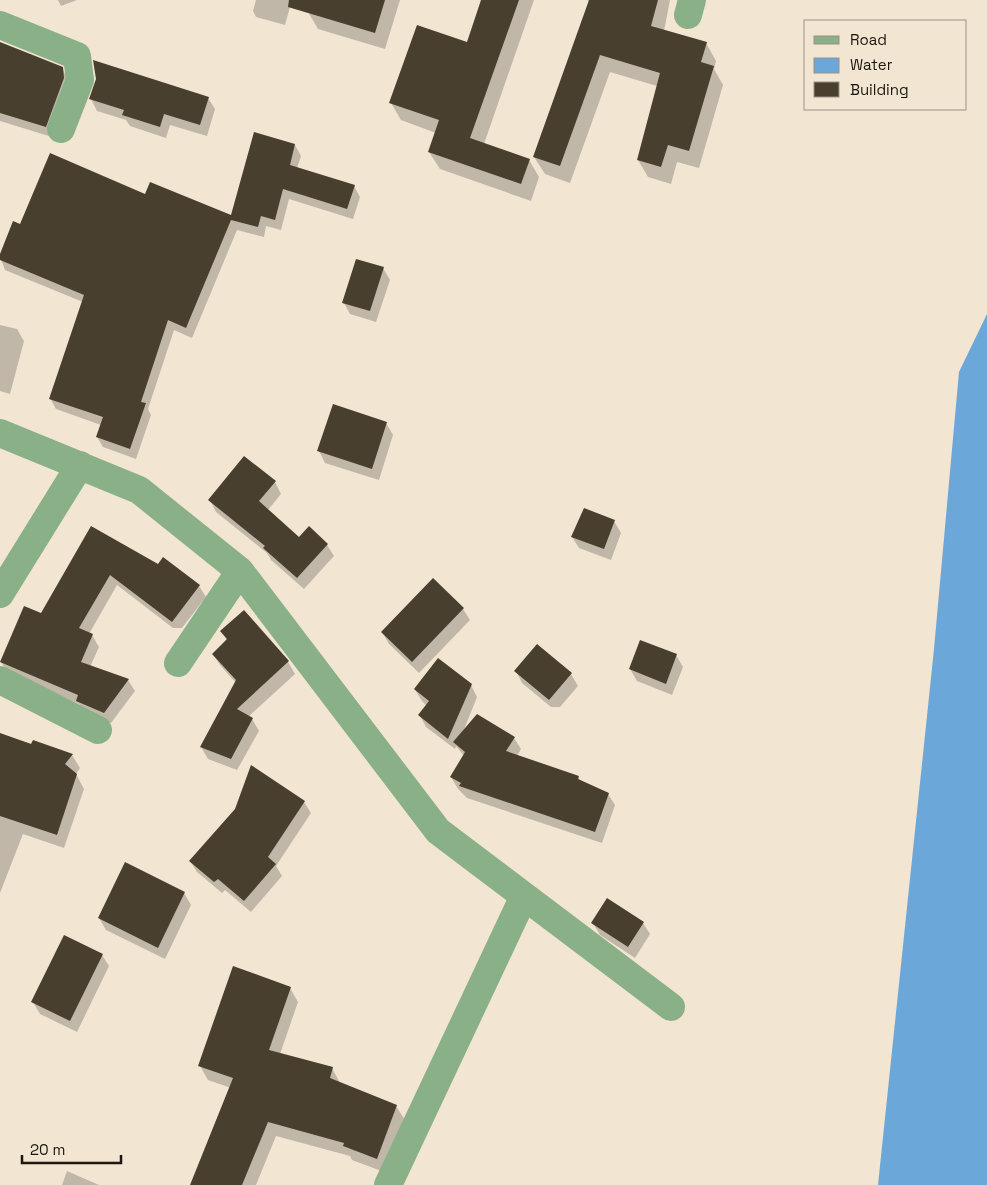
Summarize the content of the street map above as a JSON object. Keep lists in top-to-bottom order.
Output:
{
  "legend": ["Road", "Water", "Building"],
  "scale_bar": "20 m"
}
